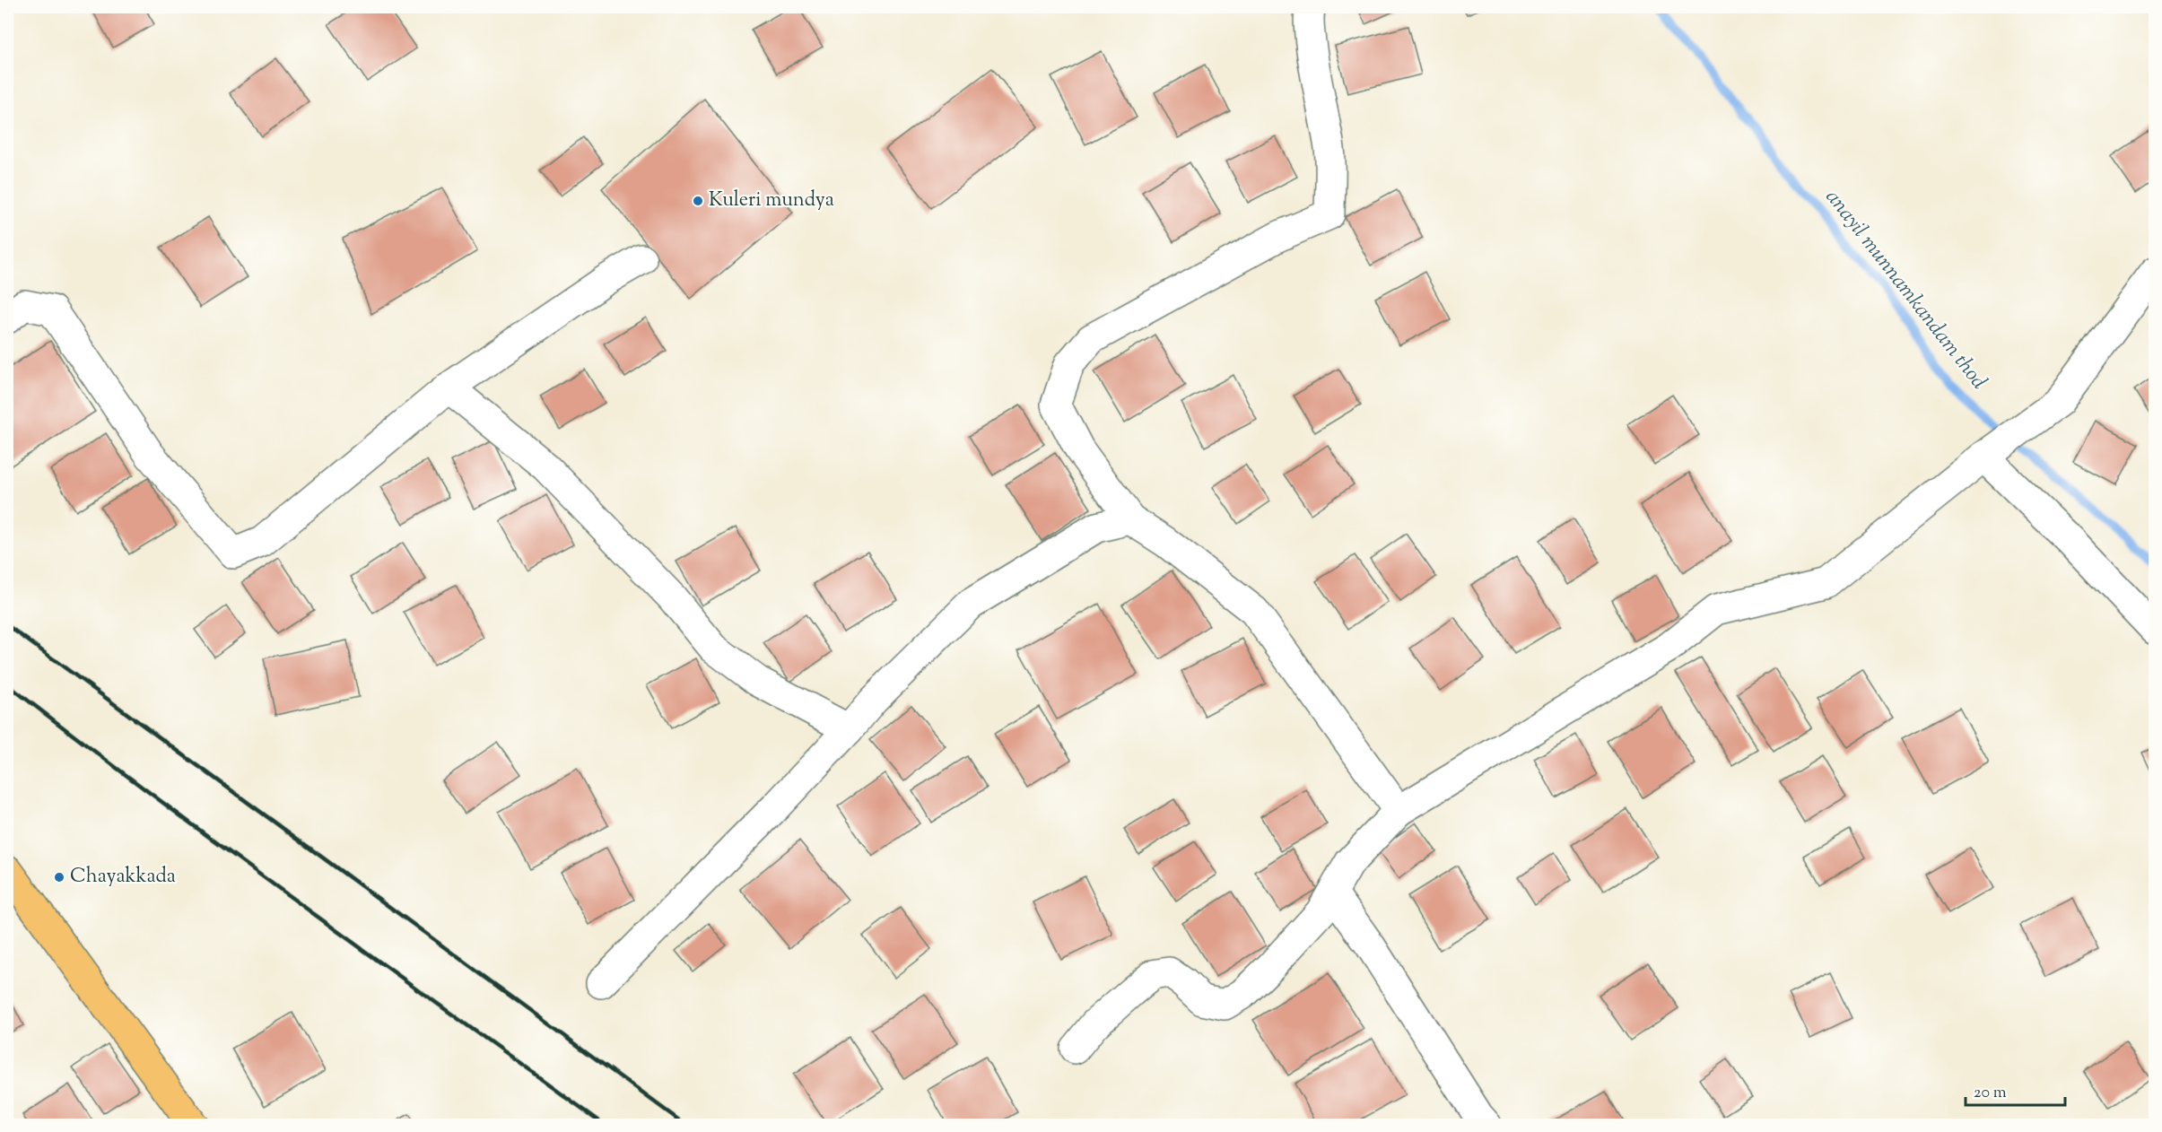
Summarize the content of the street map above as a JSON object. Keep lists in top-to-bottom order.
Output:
{
  "water": ["anayil munnamkandam thod"],
  "places": ["Kuleri mundya", "Chayakkada"],
  "scale_bar": "20 m"
}
